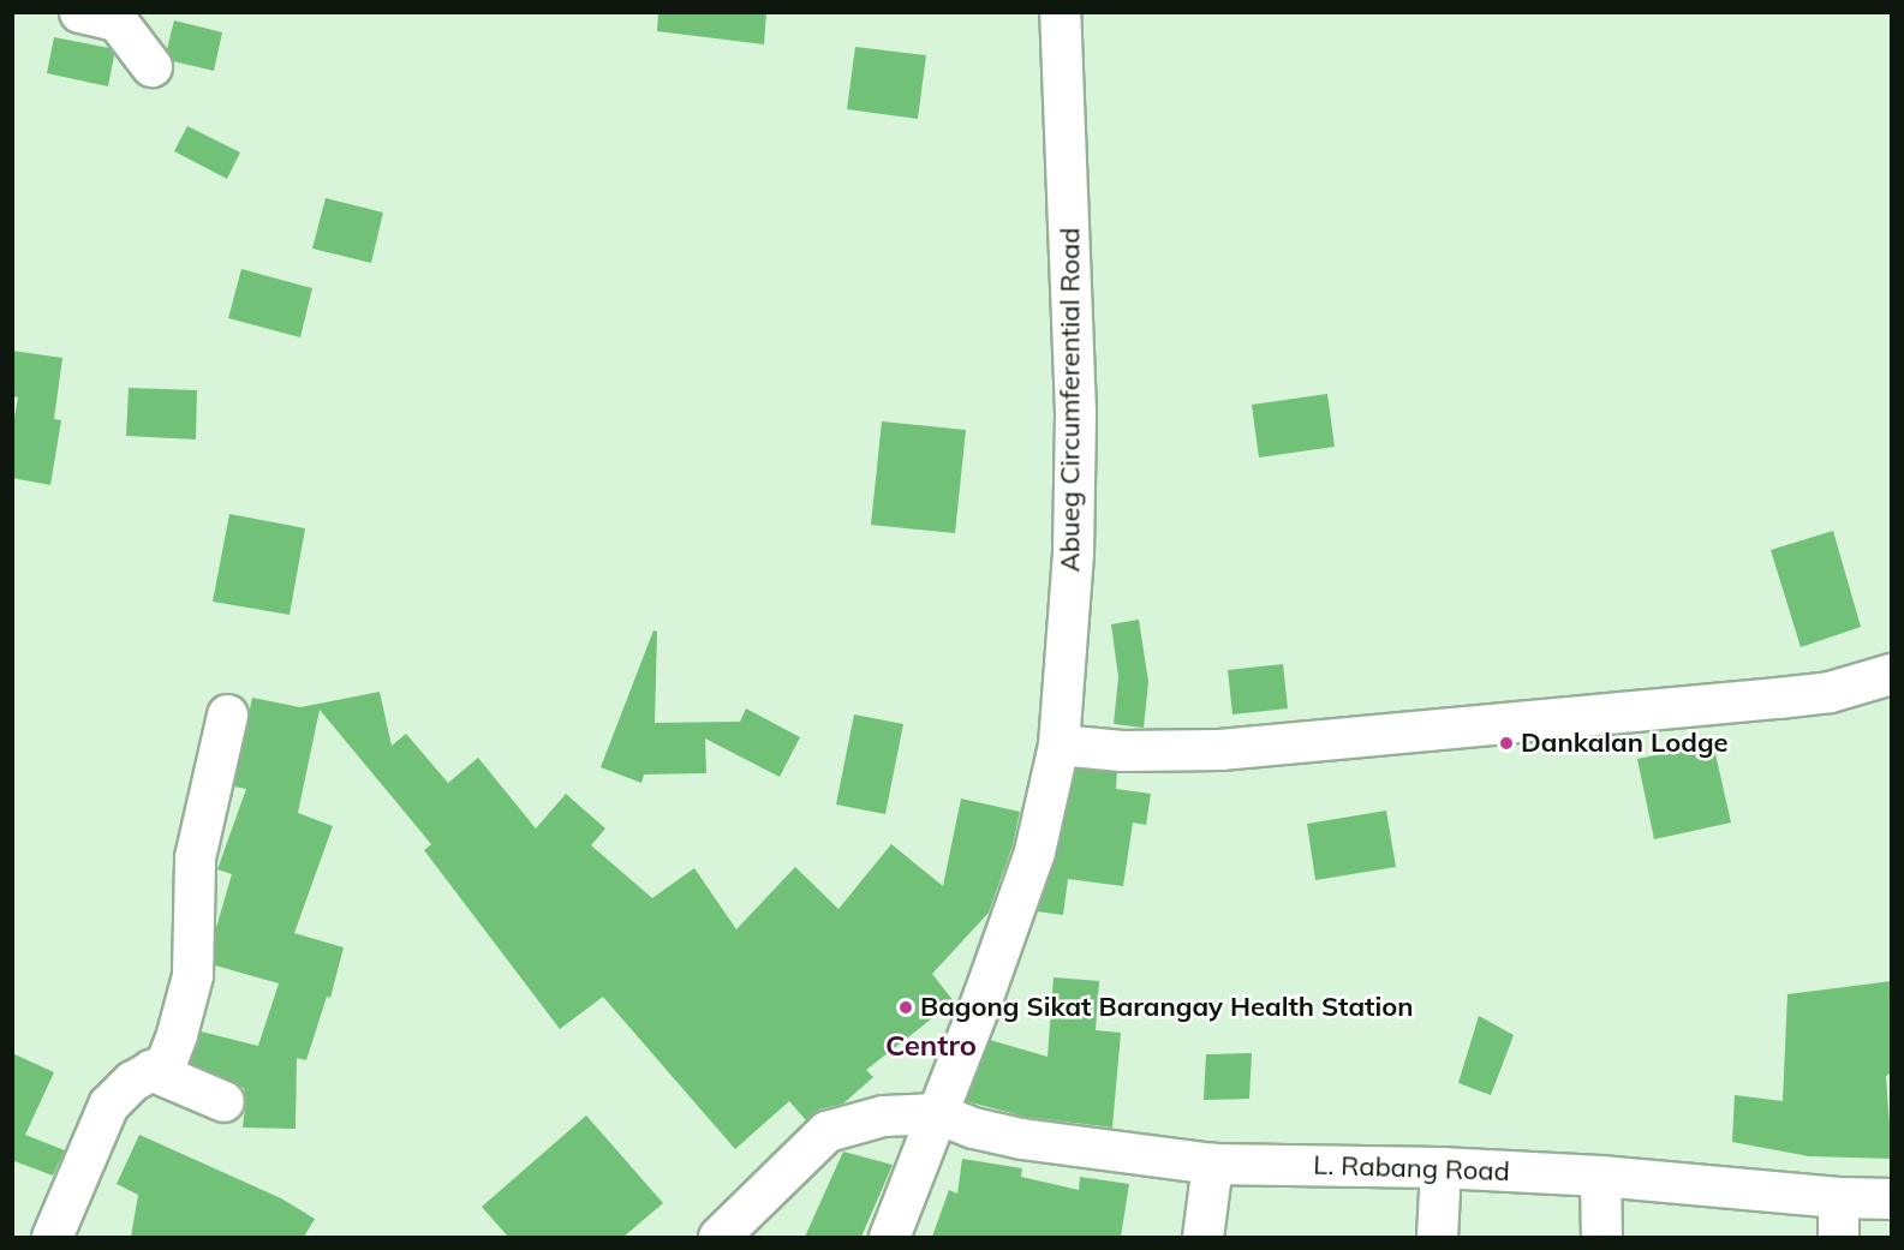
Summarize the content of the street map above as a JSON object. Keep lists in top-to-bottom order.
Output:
{
  "streets": {
    "street": ["Abueg Circumferential Road", "L. Rabang Road"]
  },
  "crossings": [
    ["Abueg Circumferential Road", "L. Rabang Road"]
  ],
  "districts": ["Centro"],
  "places": ["Dankalan Lodge", "Bagong Sikat Barangay Health Station"]
}
